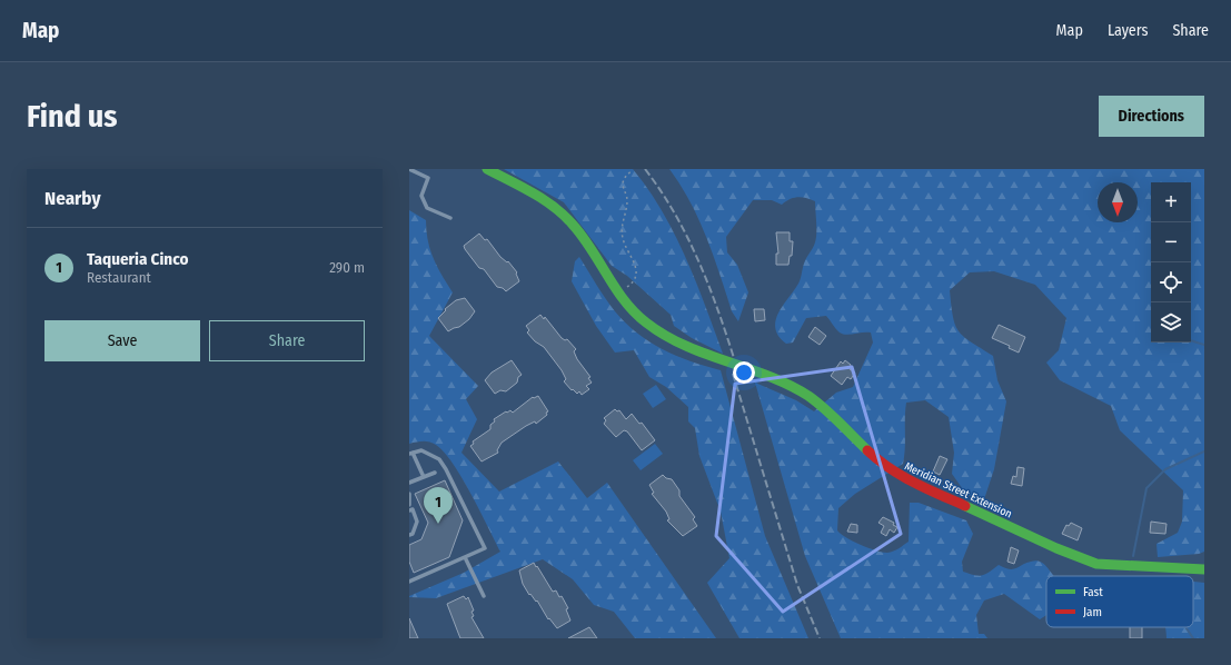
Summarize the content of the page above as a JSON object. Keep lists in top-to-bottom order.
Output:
{
  "streets": {
    "street": ["Meridian Street Extension"]
  },
  "legend": ["Fast", "Jam"],
  "north": "bottom",
  "page": {
    "header": "Map",
    "nav": ["Map", "Layers", "Share"],
    "buttons": [
      "Directions",
      ["Save", "Share"]
    ],
    "title": "Find us",
    "heading": "Nearby",
    "map_buttons": ["+", "−"],
    "list": [
      {
        "mark": "1",
        "name": "Taqueria Cinco",
        "note": "Restaurant",
        "value": "290 m"
      }
    ],
    "pins": "1"
  }
}
